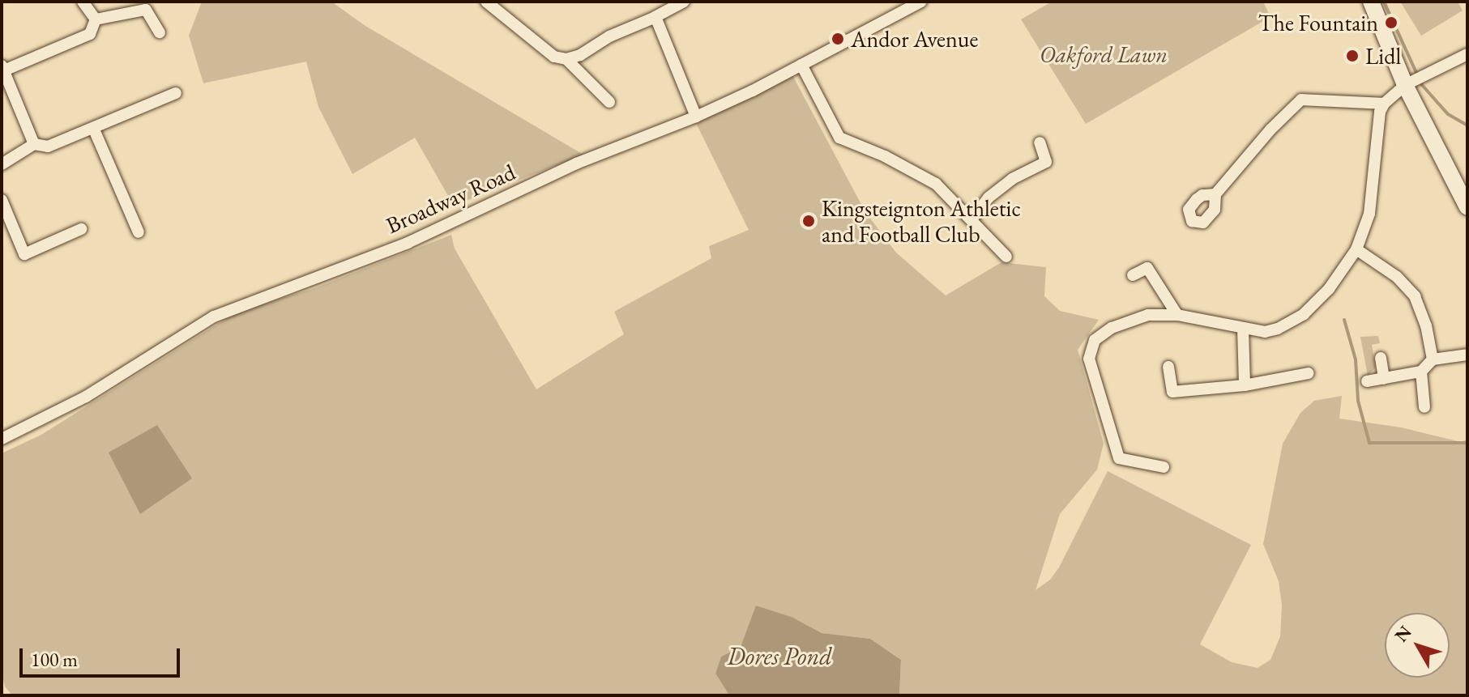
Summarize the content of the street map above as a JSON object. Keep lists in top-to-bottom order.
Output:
{
  "streets": {
    "street": ["Broadway Road"]
  },
  "water": ["Dores Pond"],
  "parks": ["Oakford Lawn"],
  "places": [
    "The Fountain",
    "Andor Avenue",
    "Lidl",
    "Kingsteignton Athletic and Football Club"
  ],
  "scale_bar": "100 m",
  "north": "top left"
}
